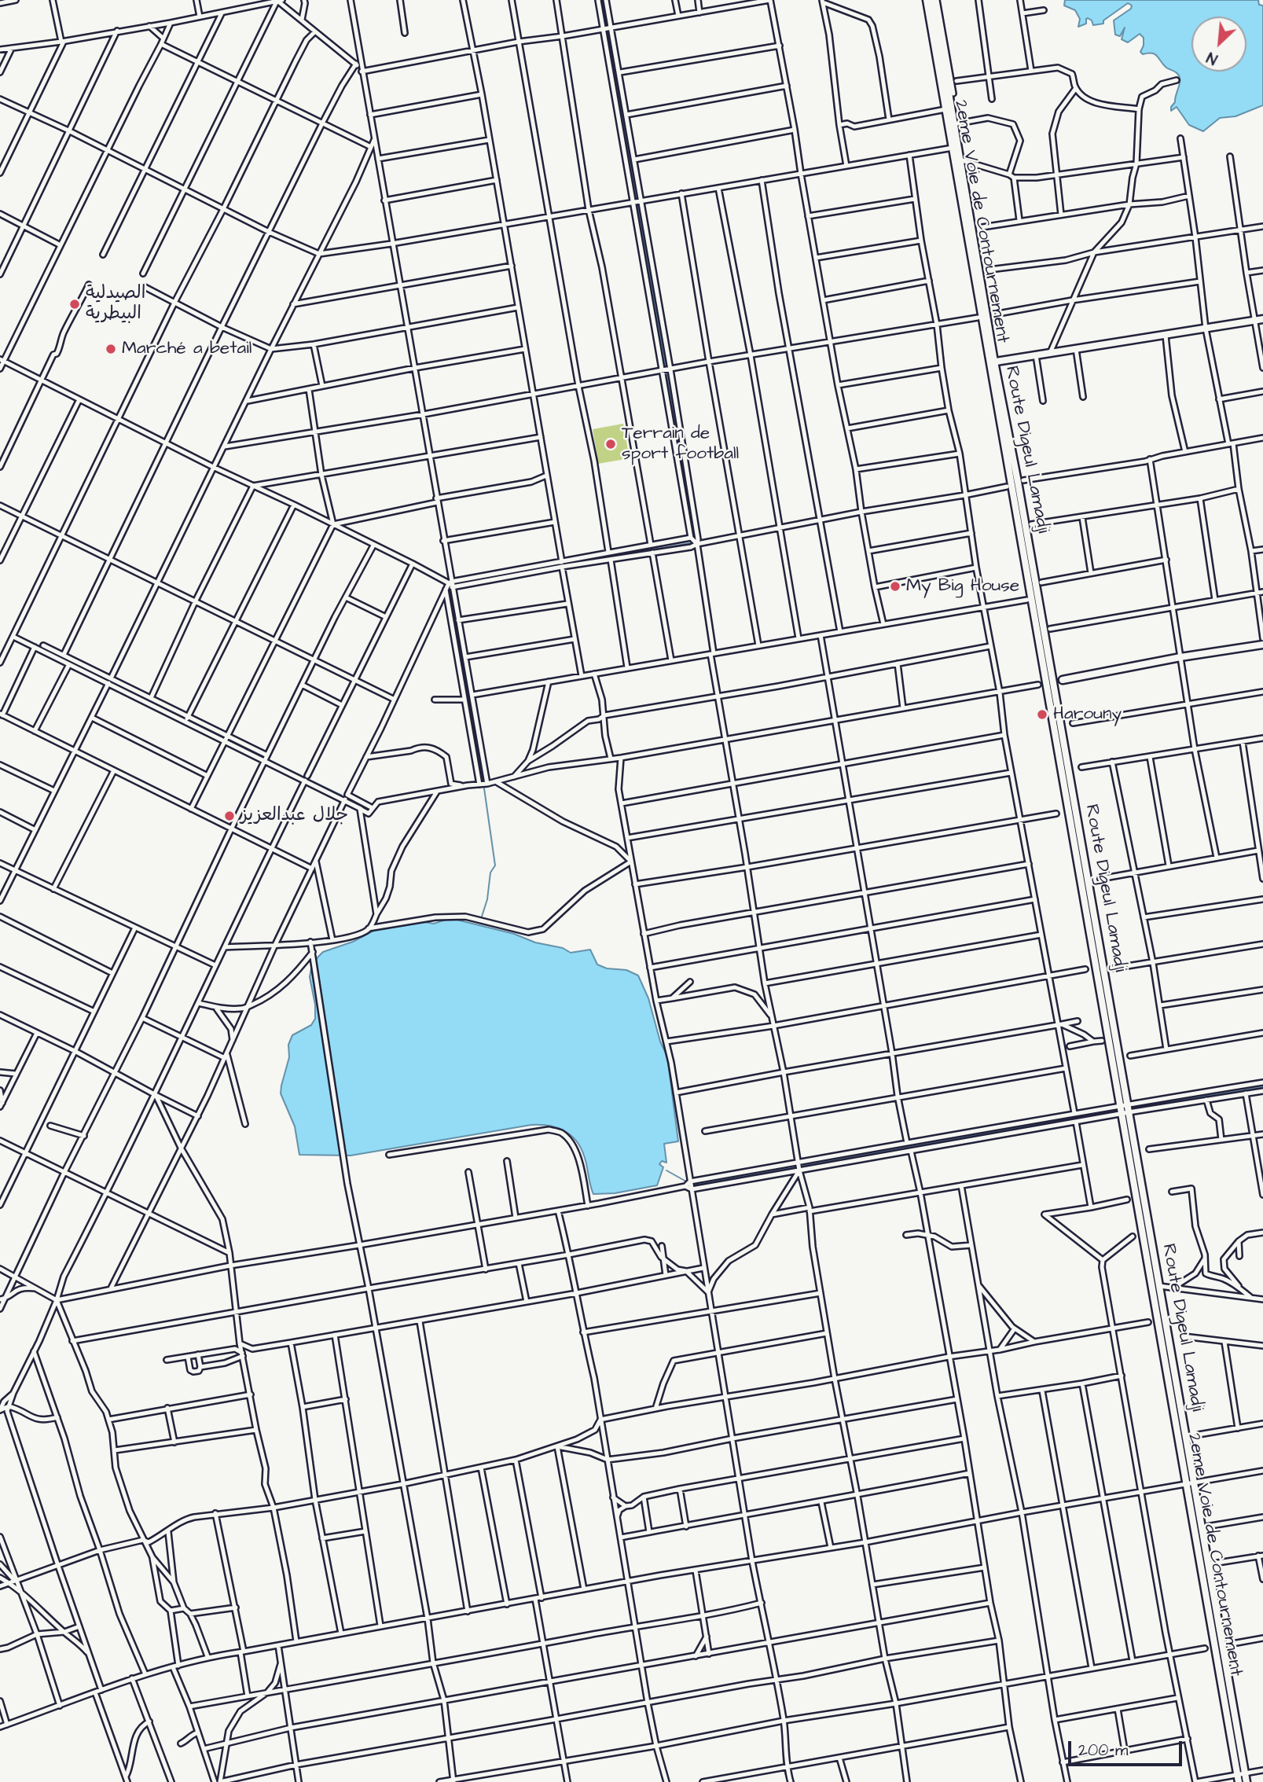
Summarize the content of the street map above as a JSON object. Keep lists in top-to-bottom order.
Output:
{
  "streets": {
    "main road": ["2eme Voie de Contournement", "Route Digeul Lamadji"]
  },
  "crossings": [
    ["2eme Voie de Contournement", "Route Digeul Lamadji"]
  ],
  "places": [
    "الصيدلية البيطرية",
    "Marché a betail",
    "Terrain de sport football",
    "My Big House",
    "Harouny",
    "جلال عبدالعزيز"
  ],
  "scale_bar": "200 m",
  "north": "bottom left"
}
